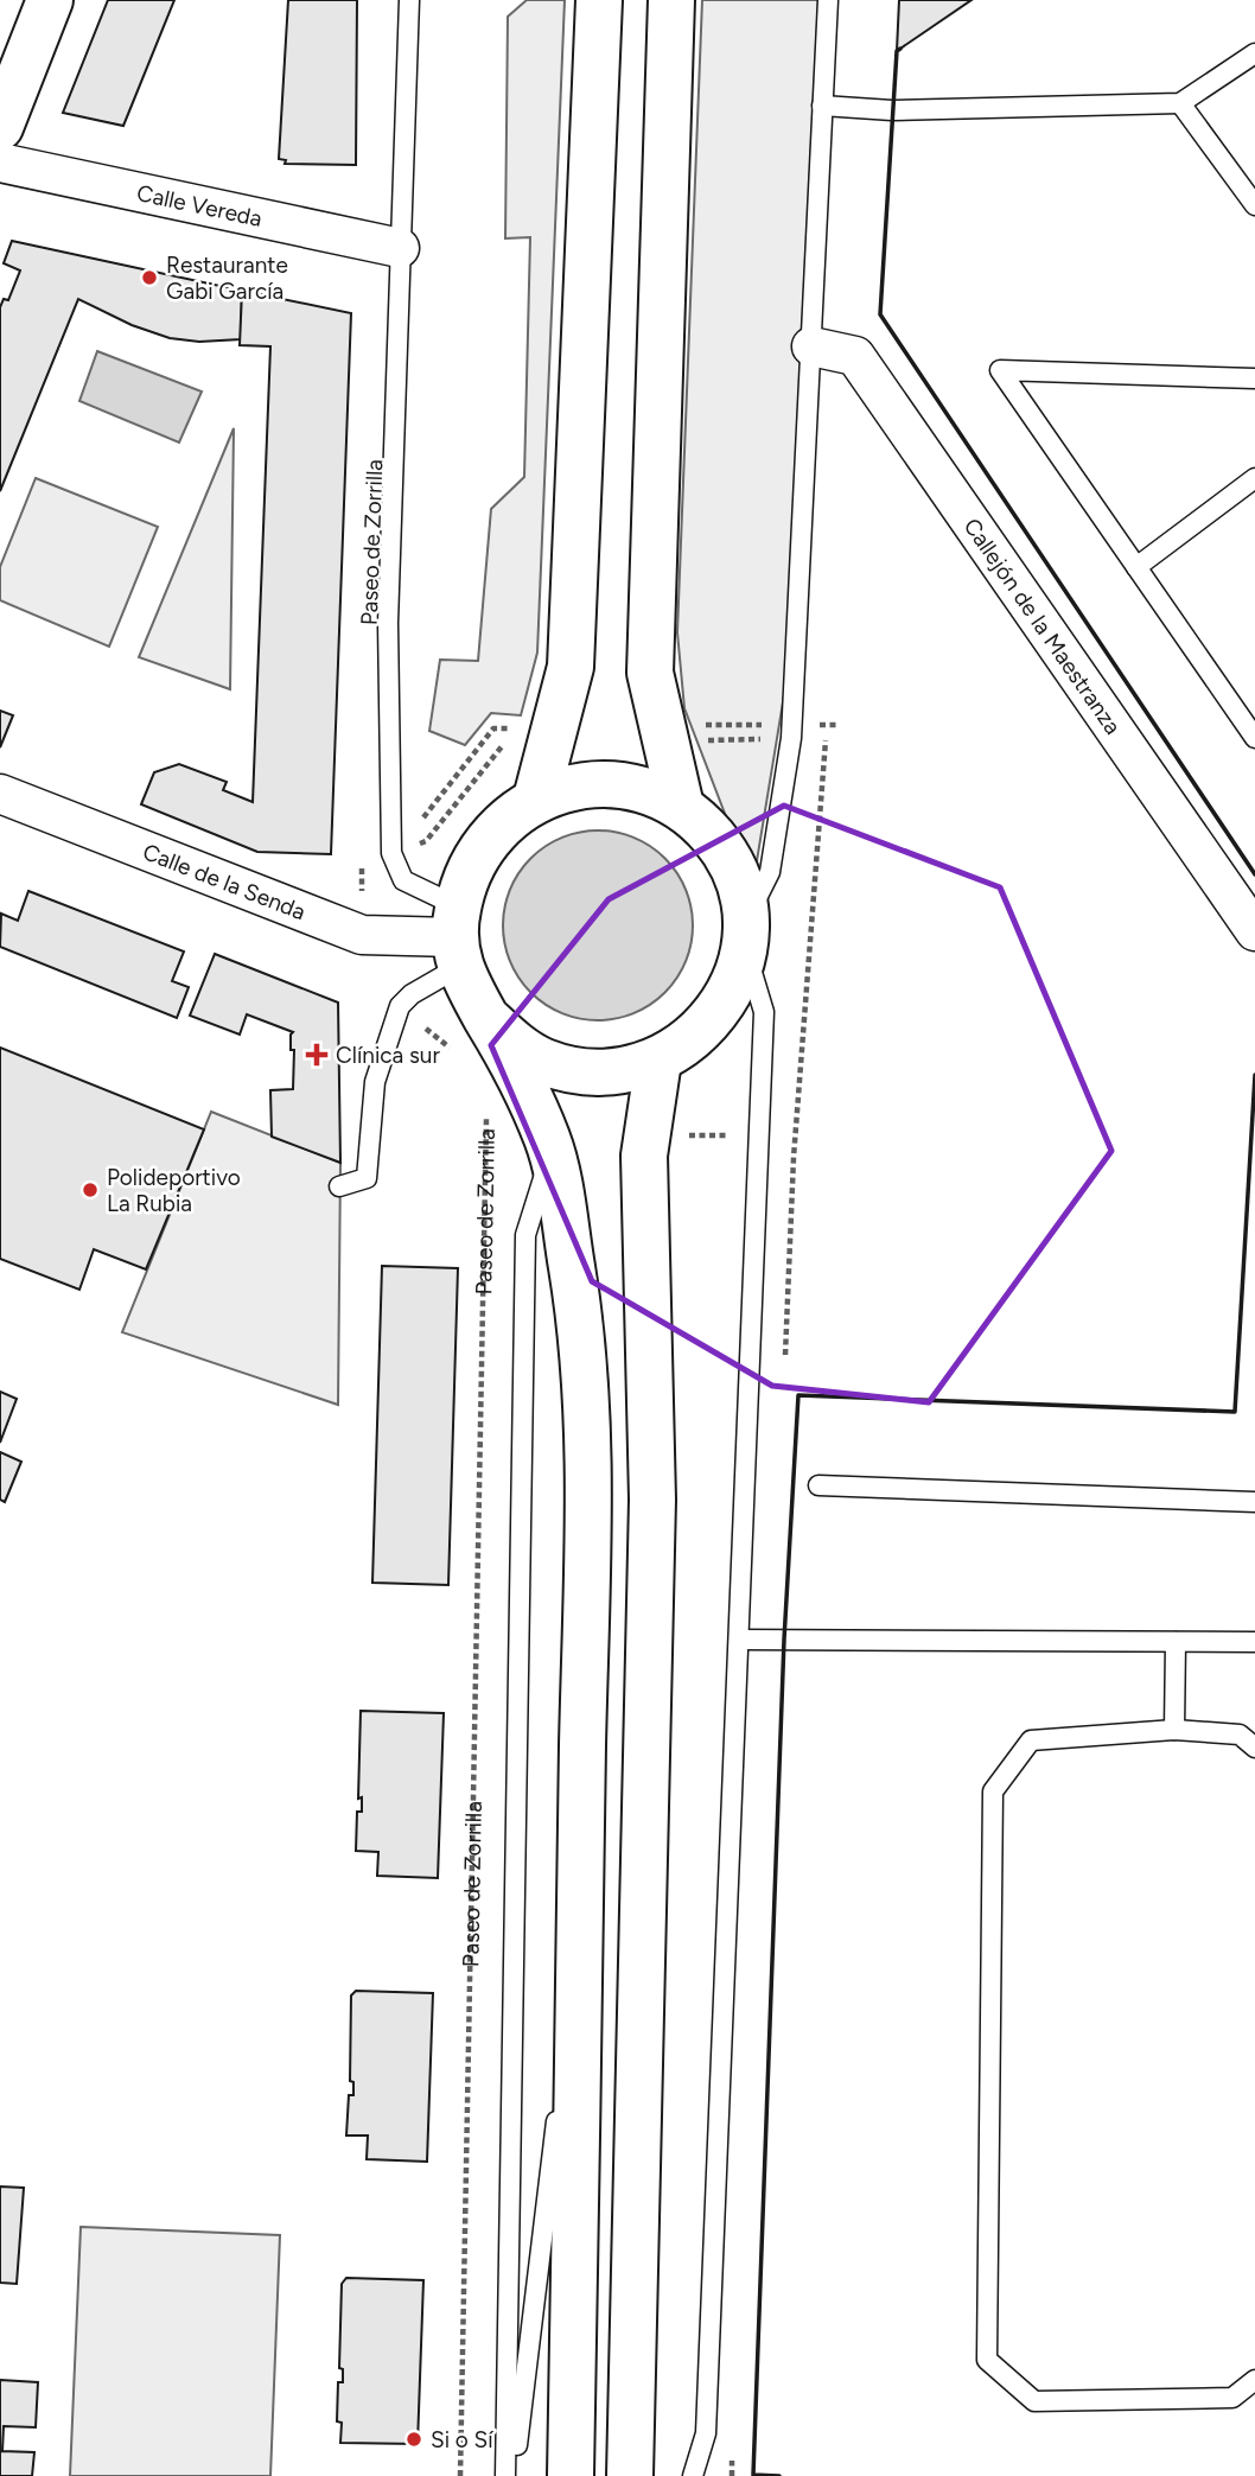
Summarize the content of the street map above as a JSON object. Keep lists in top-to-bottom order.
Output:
{
  "streets": {
    "street": ["Calle Vereda", "Callejón de la Maestranza", "Calle de la Senda"],
    "lane": ["Paseo de Zorrilla"]
  },
  "places": {
    "other": ["Restaurante Gabi García", "Polideportivo La Rubia", "Si o Sí"],
    "health": ["Clínica sur"]
  }
}
